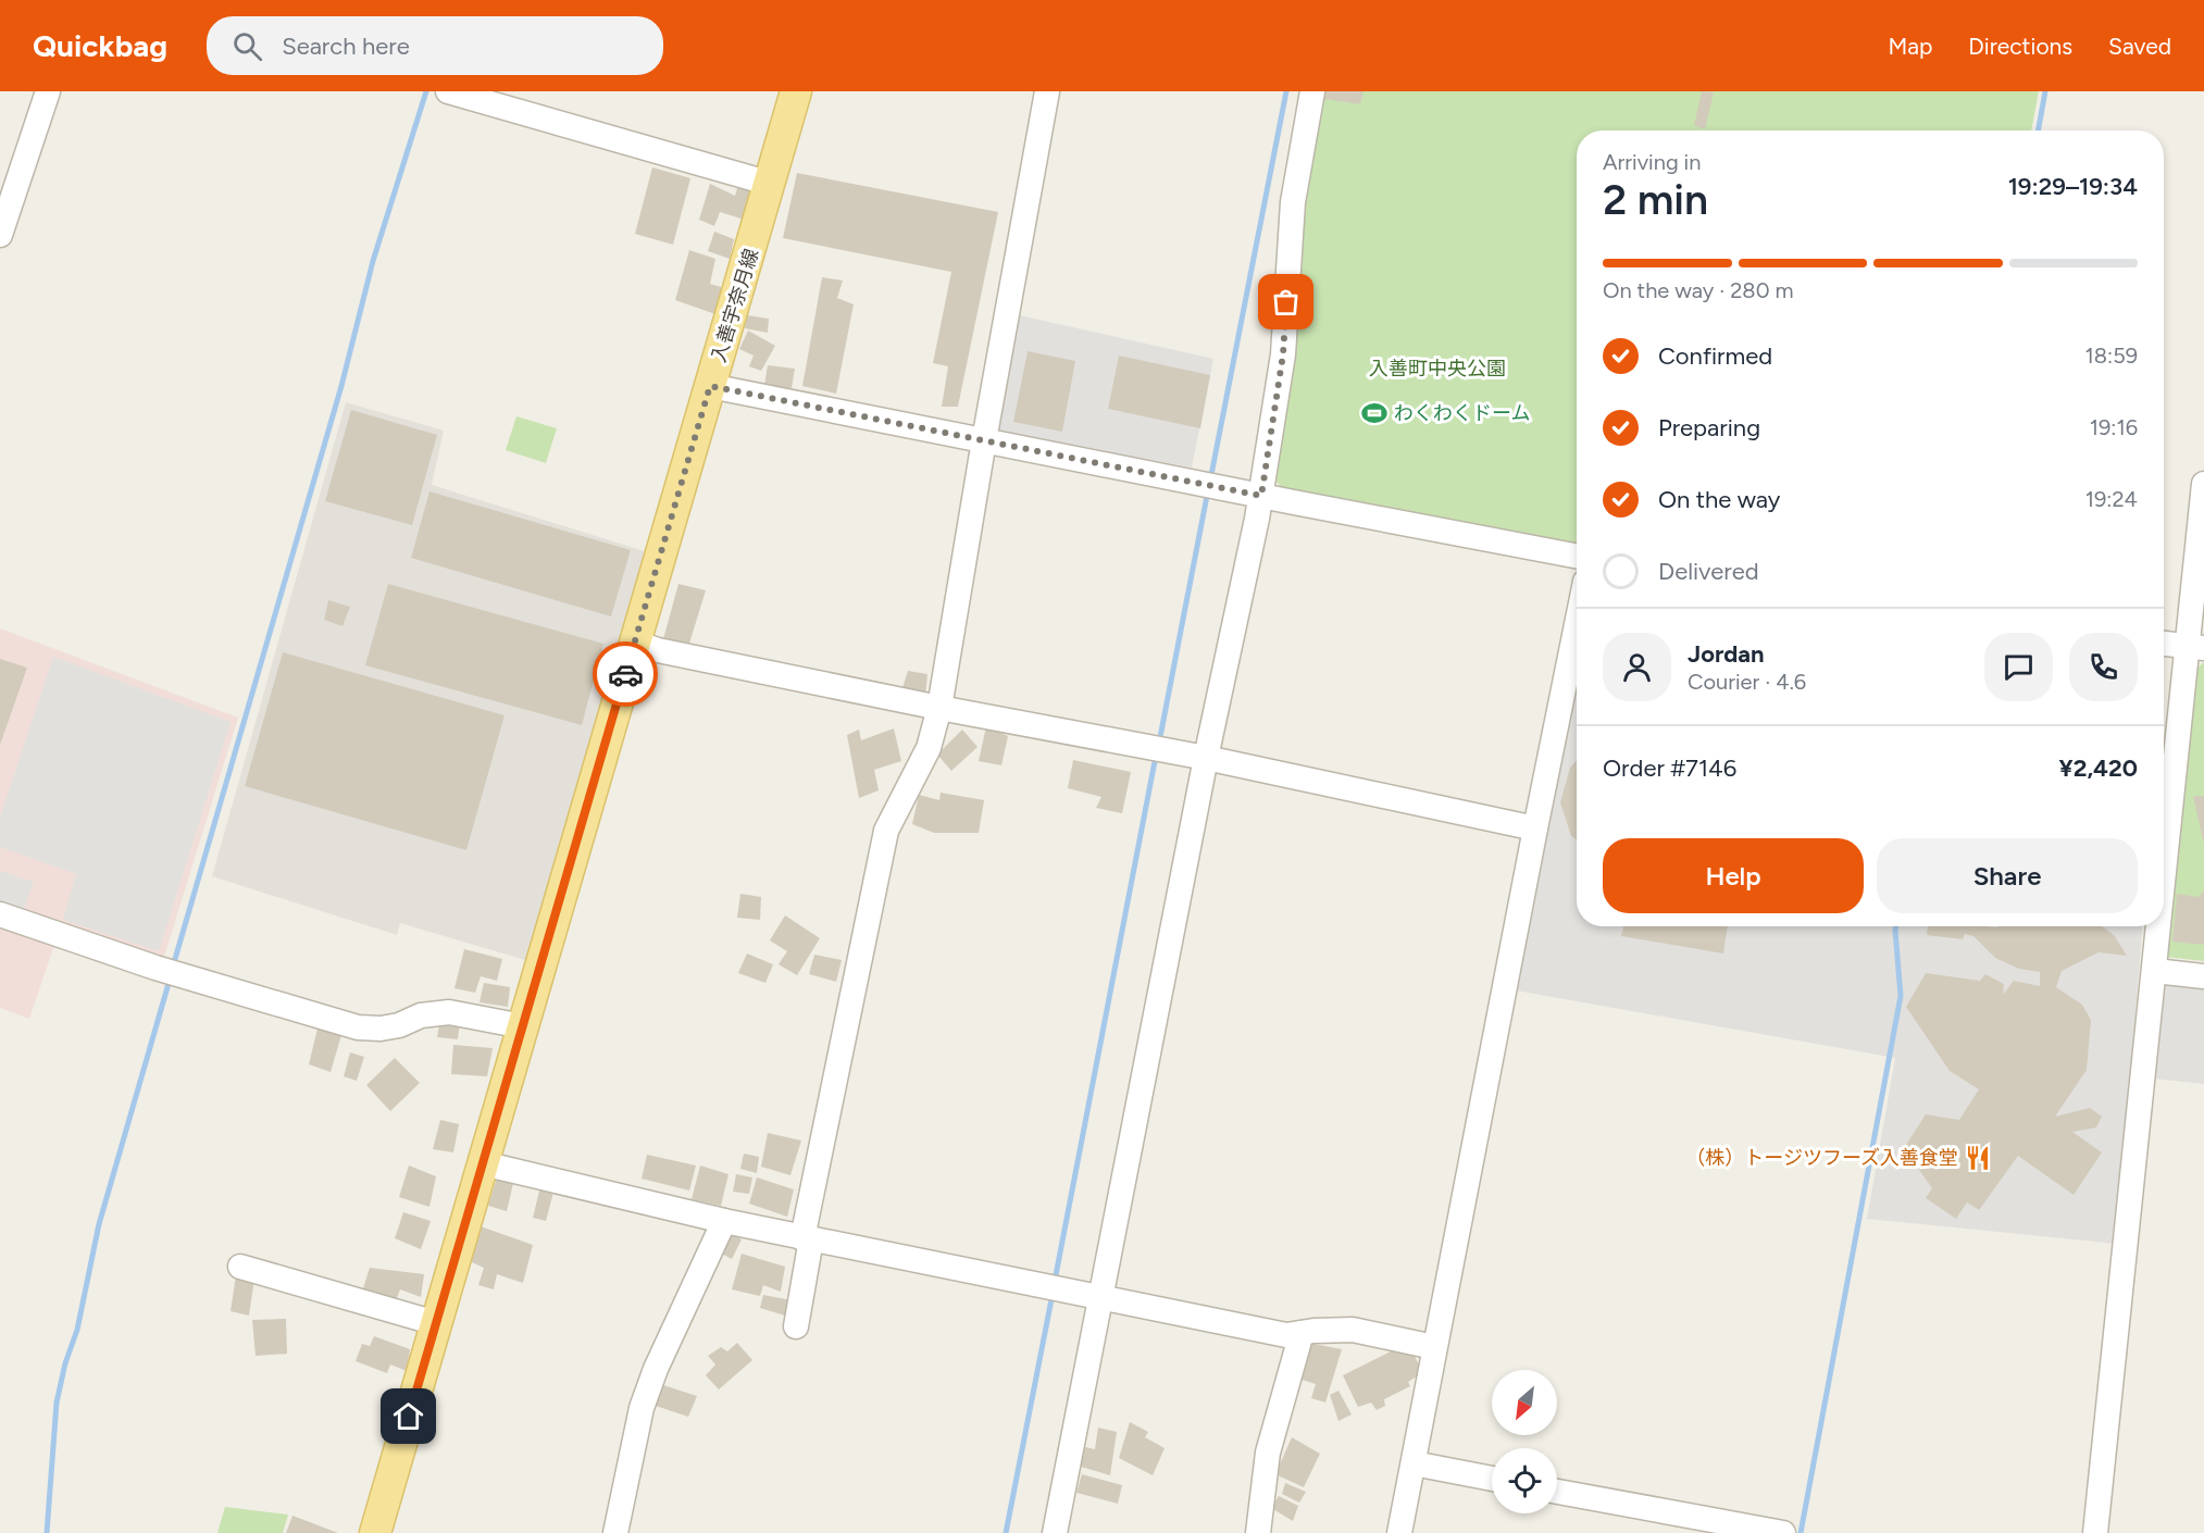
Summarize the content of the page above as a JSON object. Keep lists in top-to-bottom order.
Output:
{
  "streets": {
    "main road": ["入善宇奈月線"]
  },
  "parks": ["入善町中央公園"],
  "places": {
    "sports": ["わくわくドーム"],
    "restaurant": ["（株）トージツフーズ入善食堂"]
  },
  "north": "bottom left",
  "page": {
    "header": "Quickbag",
    "search": "Search here",
    "nav": ["Map", "Directions", "Saved"],
    "heading": ["2 min", "Arriving in", "19:29–19:34"],
    "panel": [
      "Jordan",
      "Courier · 4.6",
      "Order #7146",
      "¥2,420"
    ],
    "bar": "On the way · 280 m",
    "list": [
      ["Confirmed", "18:59"],
      ["Preparing", "19:16"],
      ["On the way", "19:24"],
      "Delivered"
    ],
    "buttons": ["Help", "Share"]
  }
}
